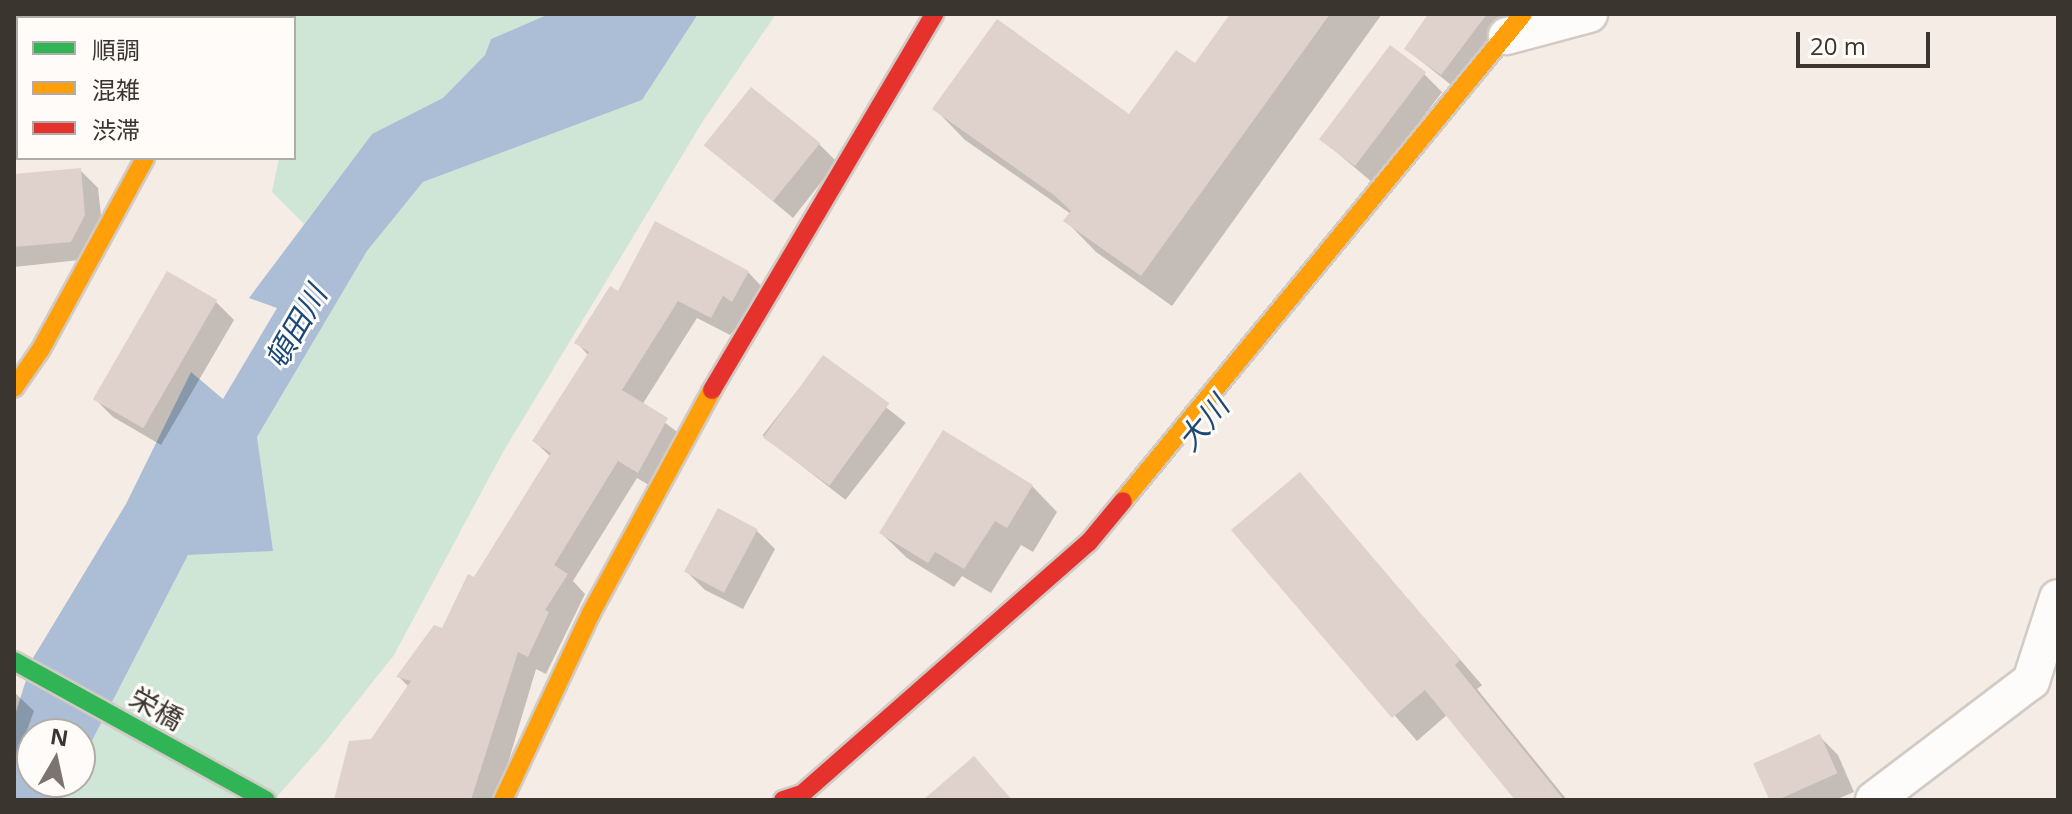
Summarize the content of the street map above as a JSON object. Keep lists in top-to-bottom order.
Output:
{
  "streets": {
    "street": ["栄橋"]
  },
  "water": ["頓田川", "大川"],
  "legend": ["順調", "混雑", "渋滞"],
  "scale_bar": "20 m",
  "north": "top"
}
